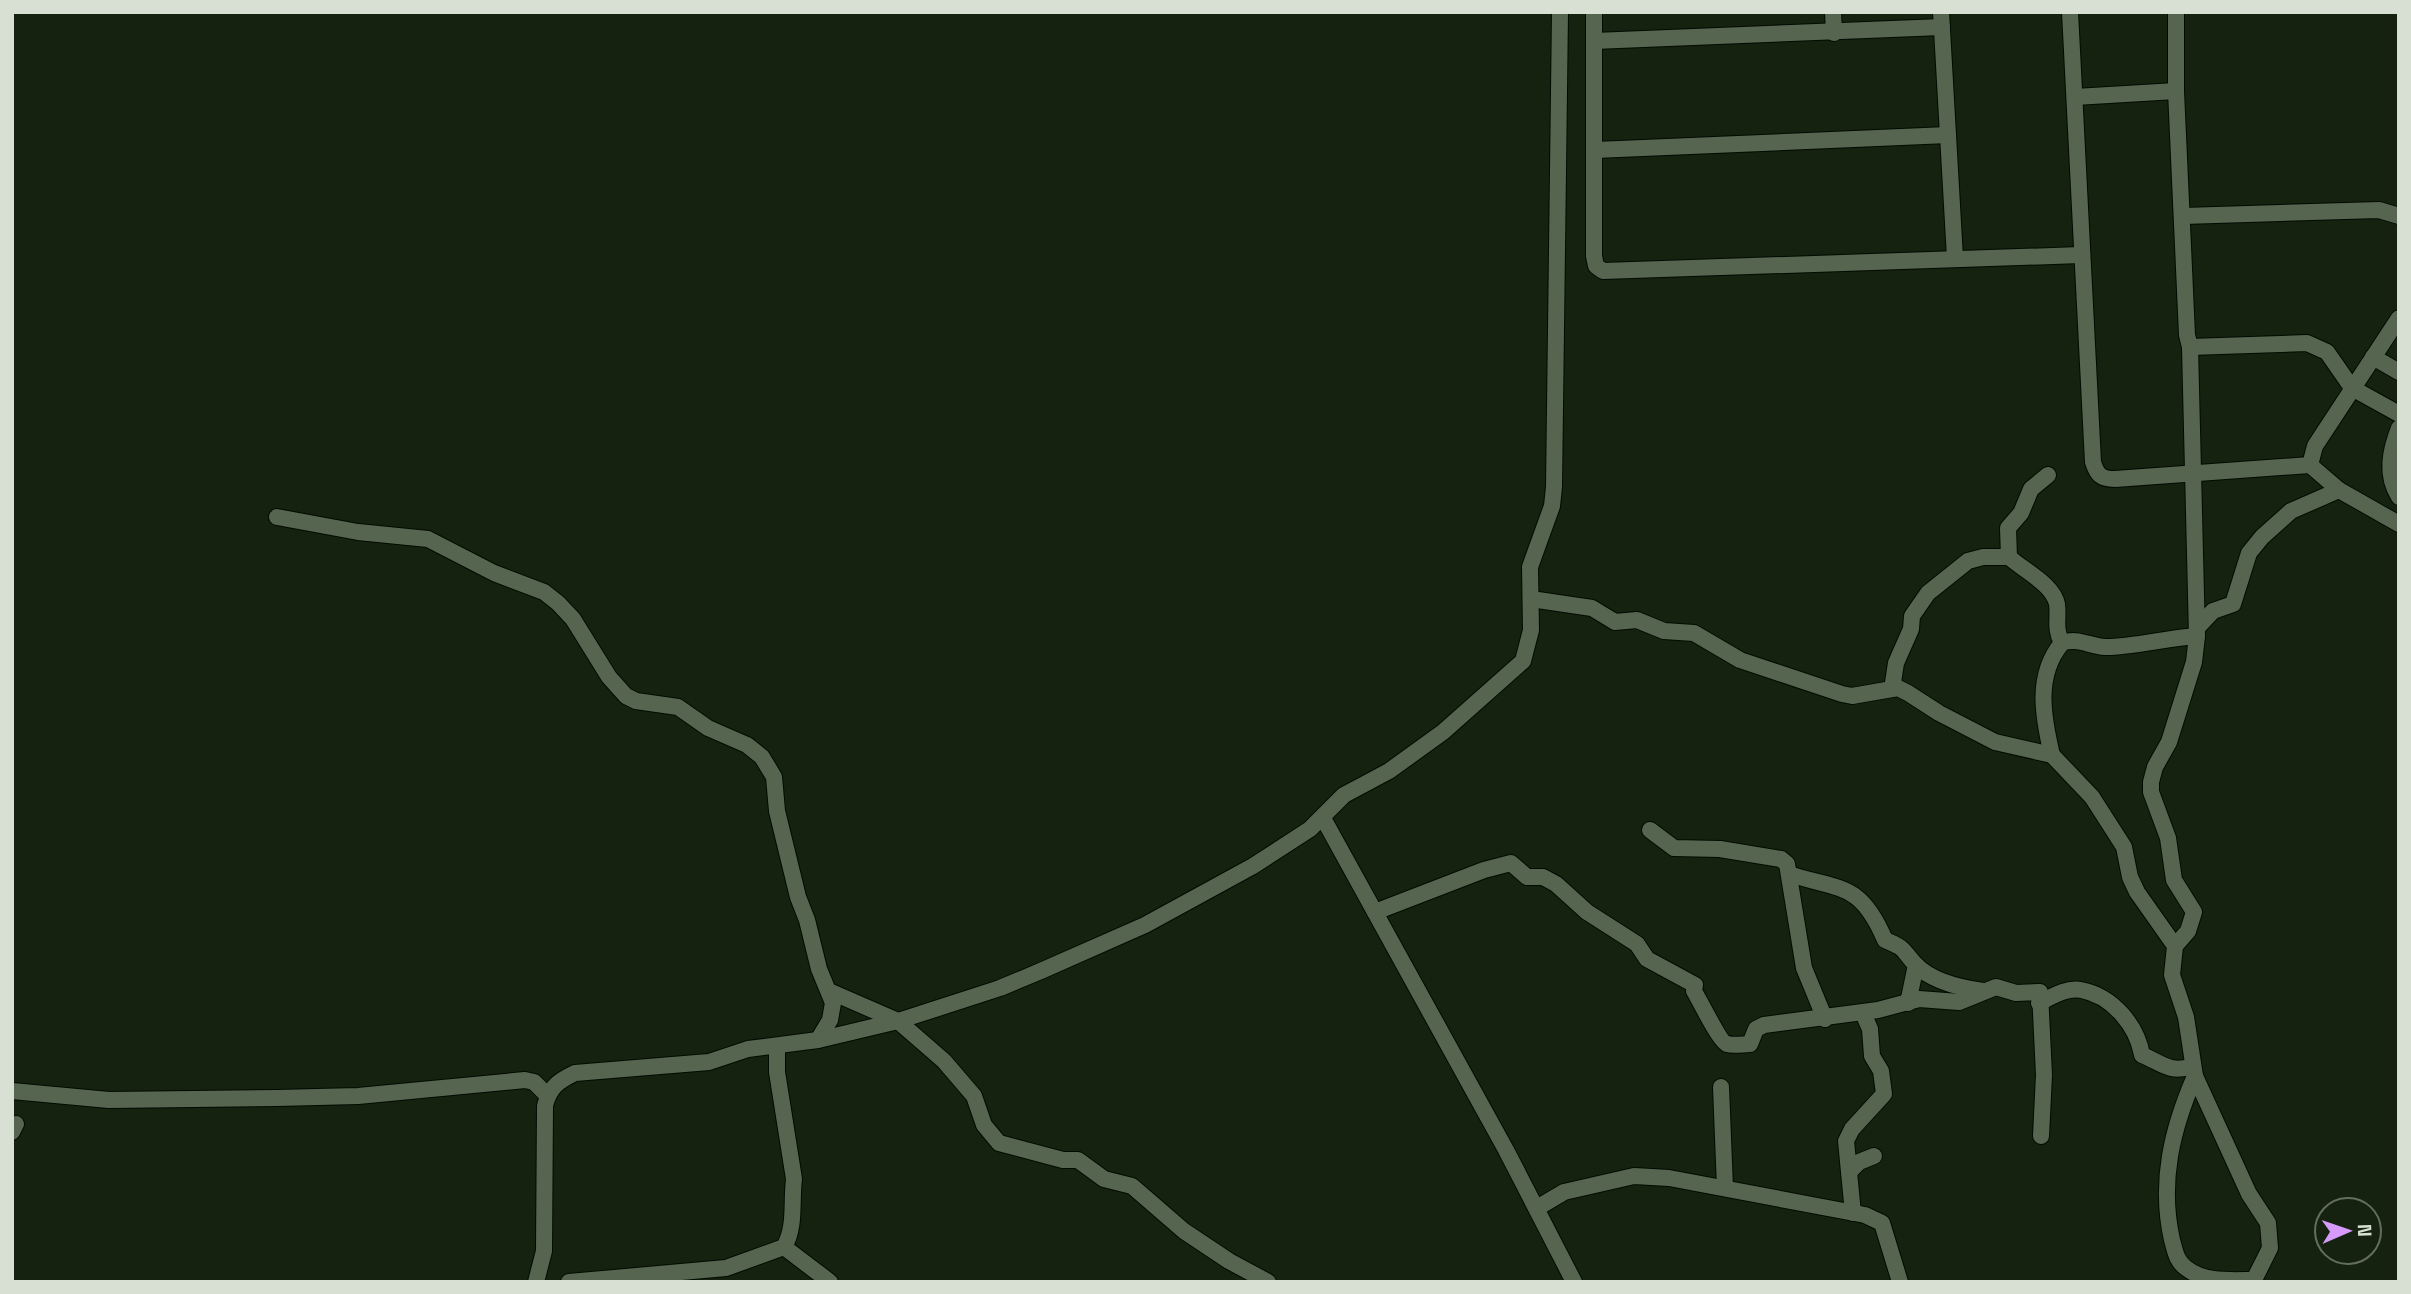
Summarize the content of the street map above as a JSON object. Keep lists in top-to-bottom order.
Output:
{
  "north": "right"
}
